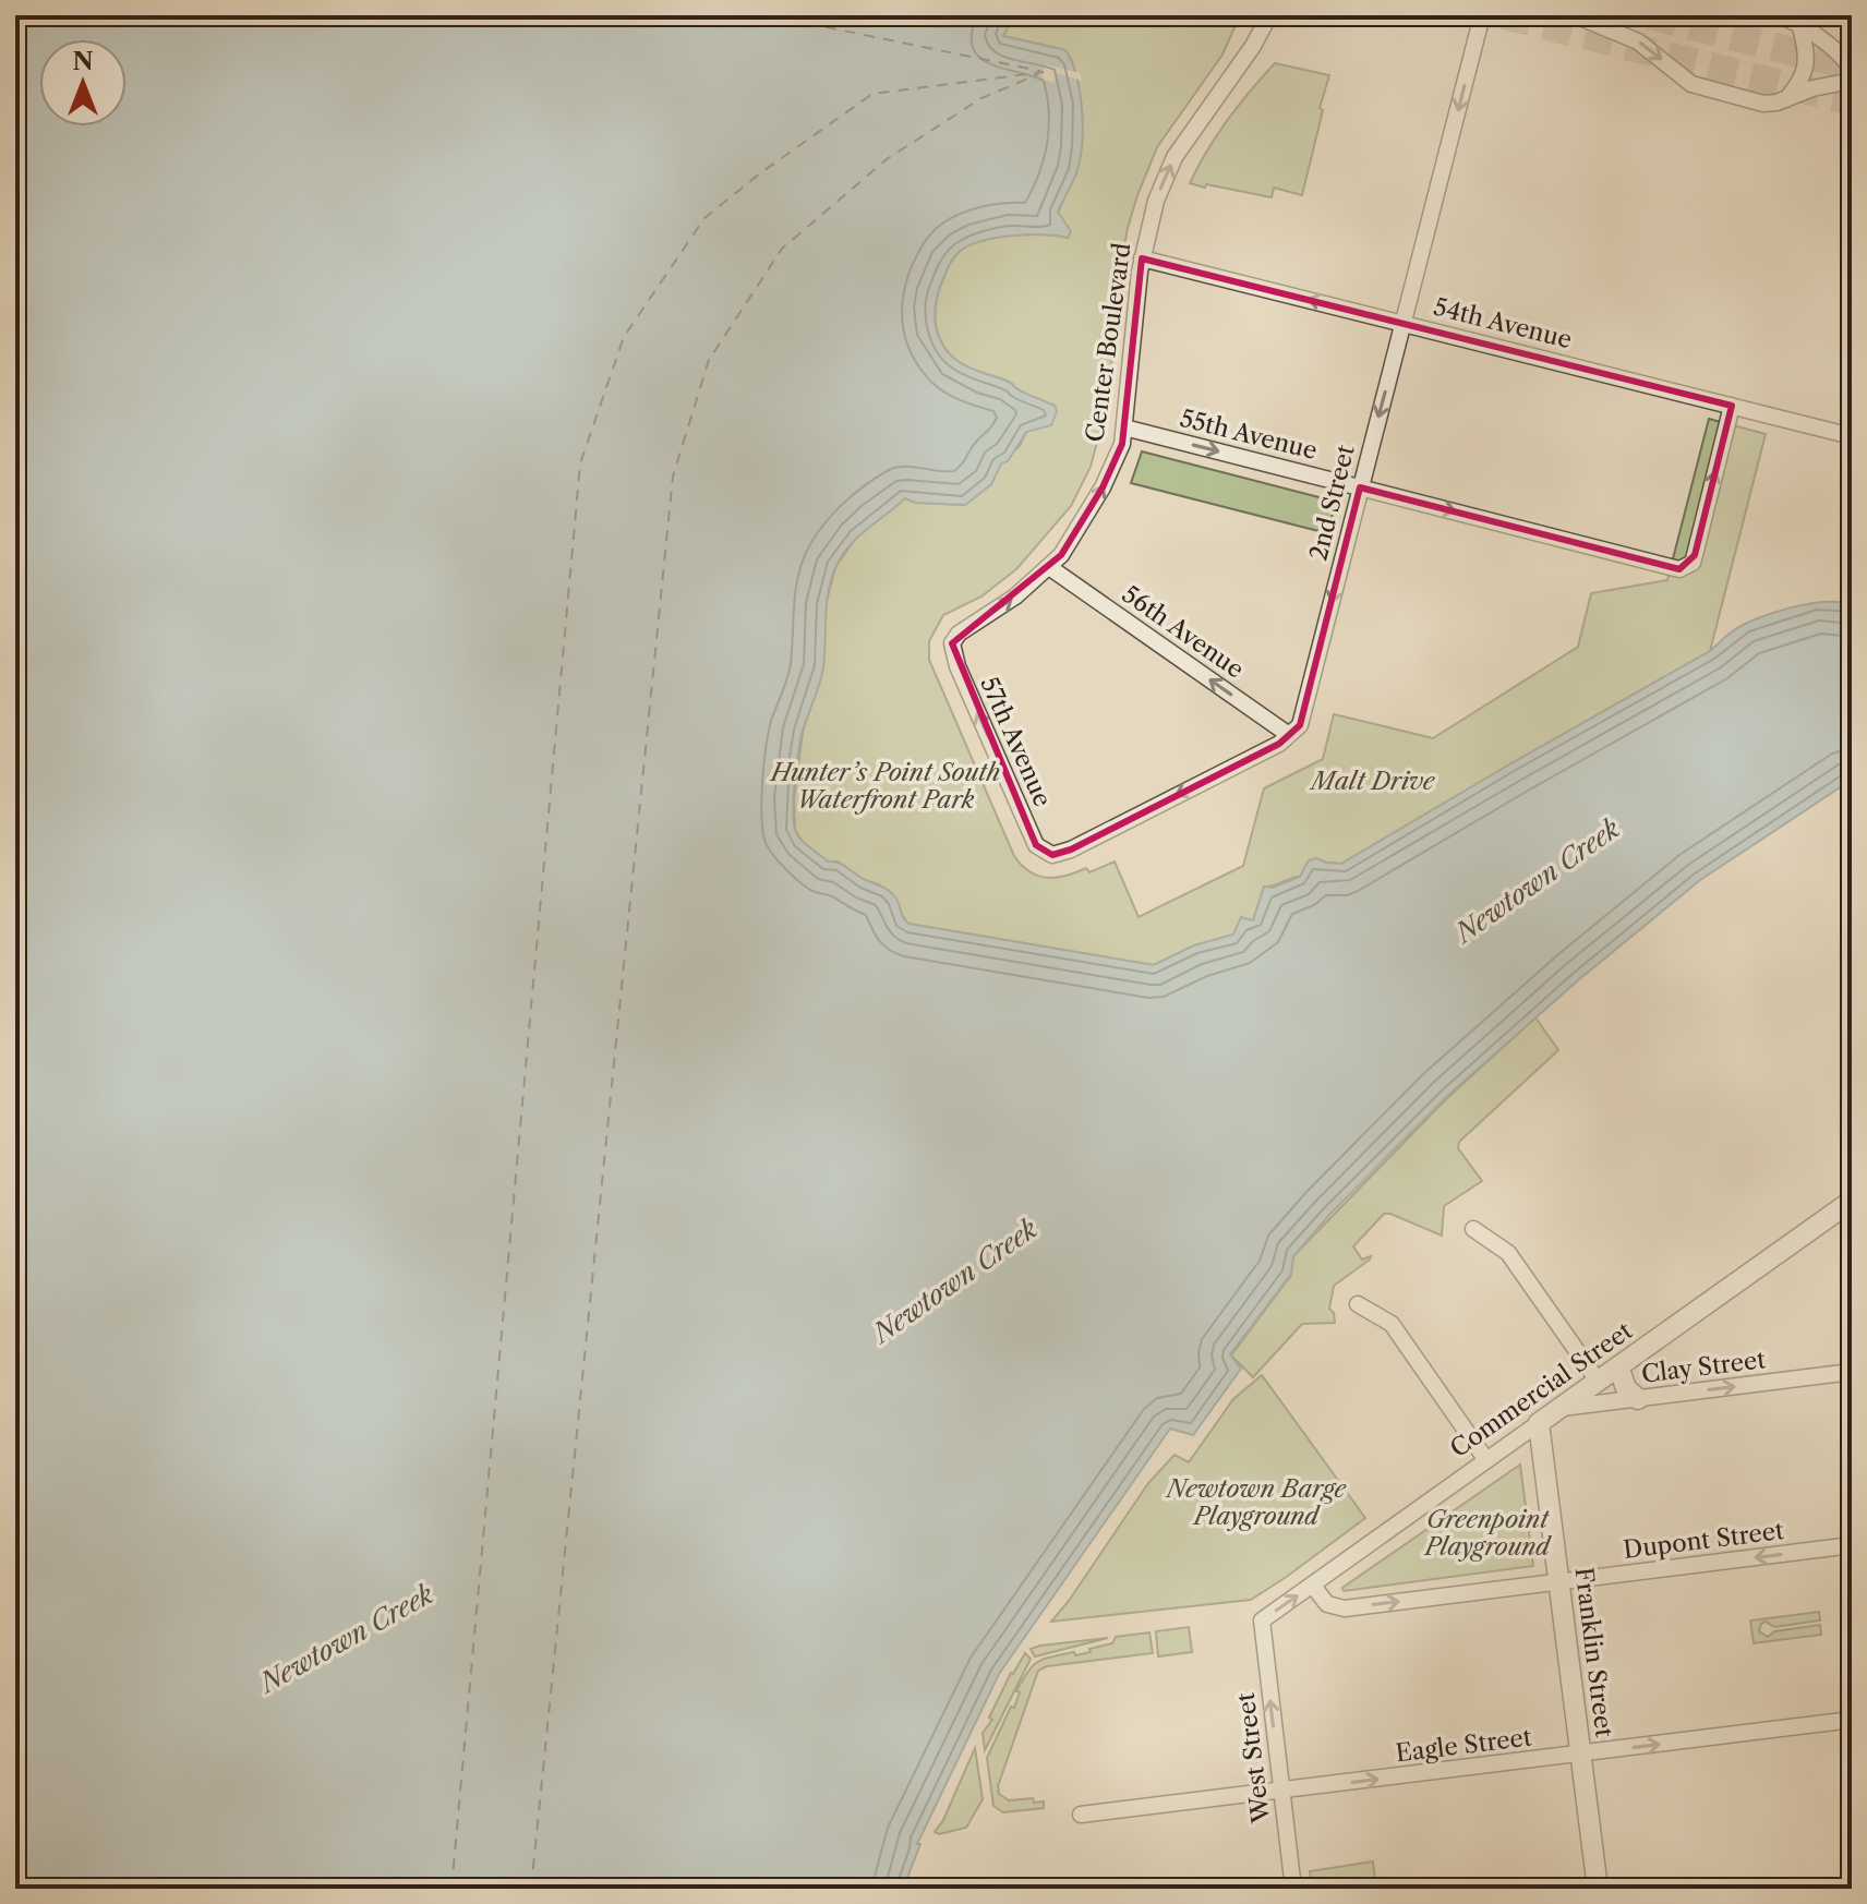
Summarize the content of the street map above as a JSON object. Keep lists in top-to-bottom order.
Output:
{
  "streets": {
    "street": [
      "54th Avenue",
      "Center Boulevard",
      "55th Avenue",
      "2nd Street",
      "56th Avenue",
      "57th Avenue",
      "Clay Street",
      "Commercial Street",
      "Dupont Street",
      "Franklin Street",
      "Eagle Street",
      "West Street"
    ]
  },
  "crossings": [
    ["54th Avenue", "Center Boulevard"],
    ["54th Avenue", "2nd Street"],
    ["Center Boulevard", "55th Avenue"],
    ["Center Boulevard", "56th Avenue"],
    ["Center Boulevard", "57th Avenue"],
    ["55th Avenue", "2nd Street"],
    ["2nd Street", "56th Avenue"],
    ["2nd Street", "57th Avenue"],
    ["56th Avenue", "57th Avenue"],
    ["Clay Street", "Commercial Street"],
    ["Commercial Street", "Dupont Street"],
    ["Commercial Street", "Franklin Street"],
    ["Commercial Street", "West Street"],
    ["Dupont Street", "Franklin Street"],
    ["Franklin Street", "Eagle Street"],
    ["Eagle Street", "West Street"]
  ],
  "one_way": [
    "54th Avenue",
    "Center Boulevard",
    "55th Avenue",
    "2nd Street",
    "56th Avenue",
    "Clay Street",
    "Eagle Street",
    "West Street"
  ],
  "water": ["Newtown Creek"],
  "parks": [
    "Hunter’s Point South Waterfront Park",
    "Malt Drive",
    "Newtown Barge Playground",
    "Greenpoint Playground"
  ],
  "north": "top"
}
